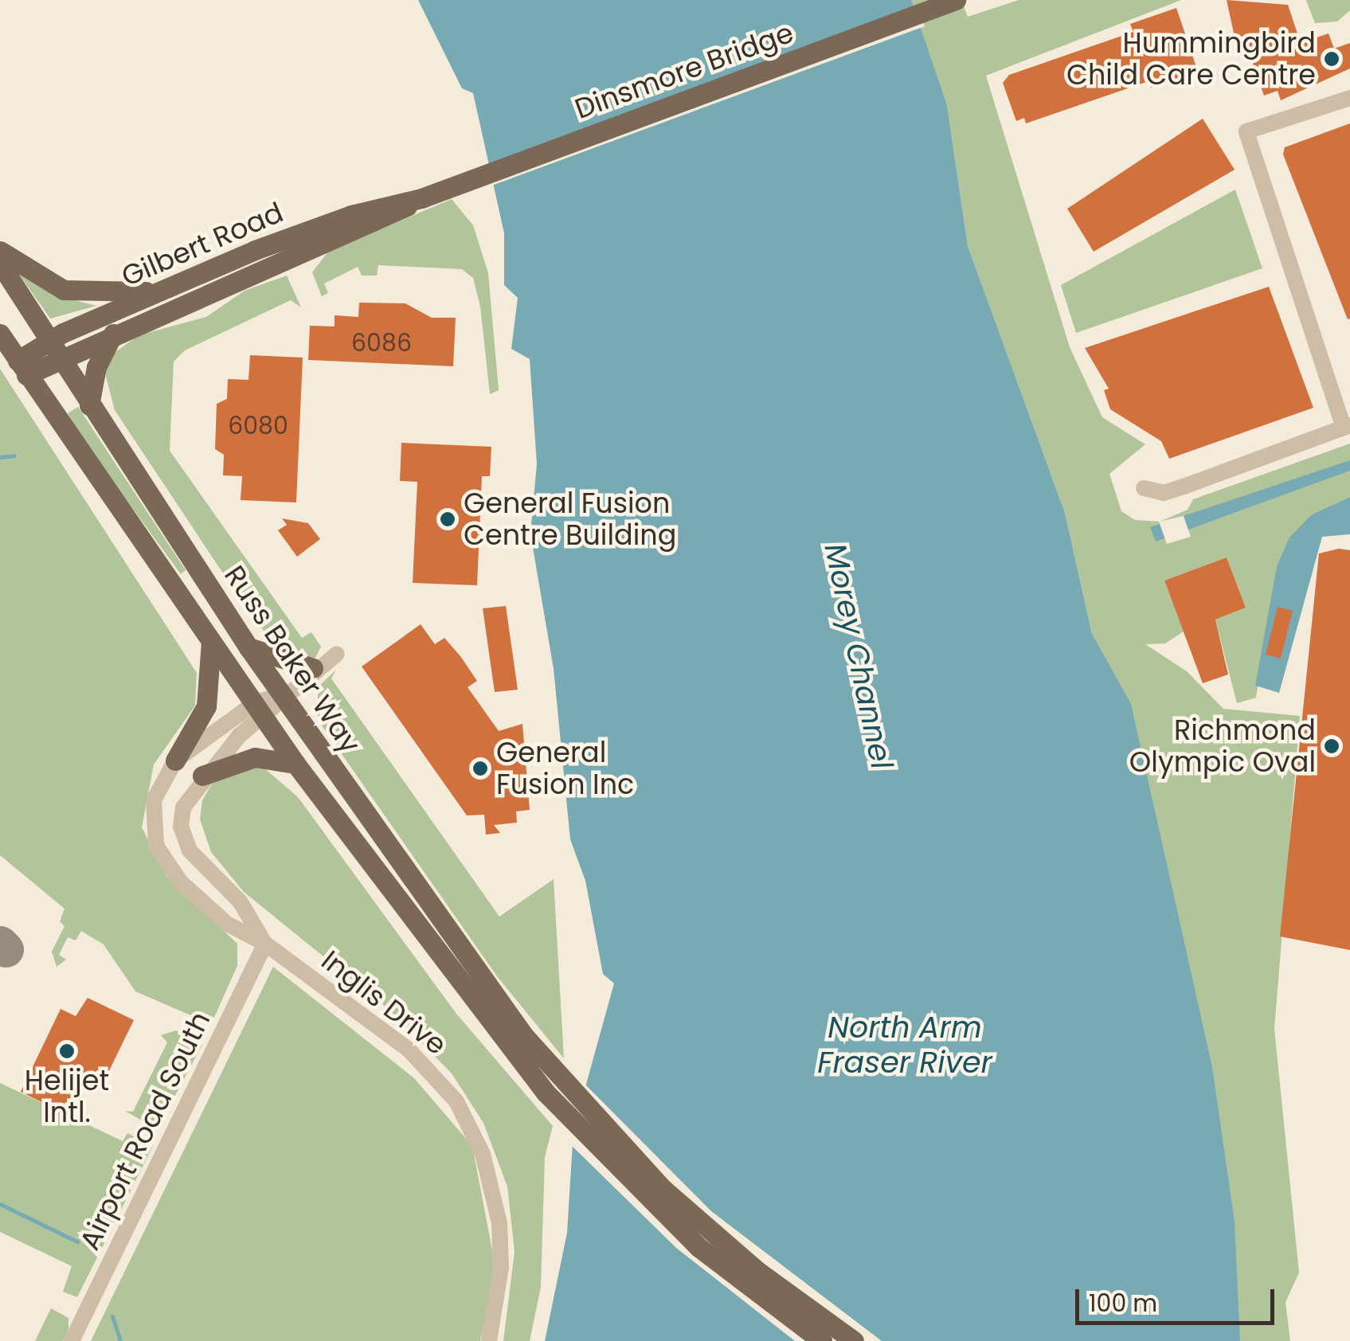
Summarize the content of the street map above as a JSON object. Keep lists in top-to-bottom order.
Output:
{
  "streets": {
    "main road": ["Dinsmore Bridge", "Gilbert Road", "Russ Baker Way"],
    "street": ["Inglis Drive", "Airport Road South"]
  },
  "crossings": [
    ["Dinsmore Bridge", "Gilbert Road"],
    ["Gilbert Road", "Russ Baker Way"],
    ["Russ Baker Way", "Inglis Drive"],
    ["Inglis Drive", "Airport Road South"]
  ],
  "water": ["Morey Channel", "North Arm Fraser River"],
  "places": [
    "Hummingbird Child Care Centre",
    "General Fusion Centre Building",
    "Richmond Olympic Oval",
    "General Fusion Inc",
    "Helijet Intl."
  ],
  "house_numbers": ["6086", "6080"],
  "scale_bar": "100 m"
}
